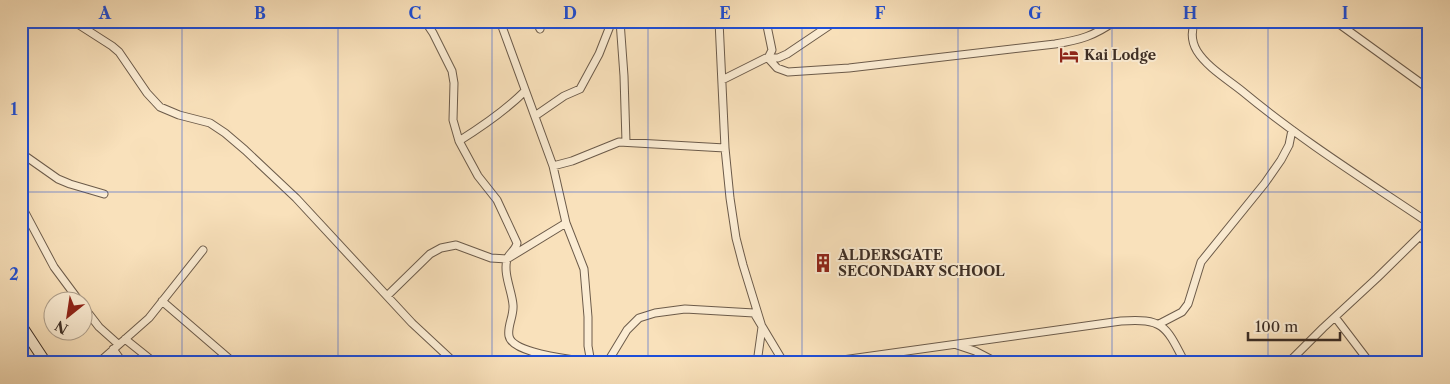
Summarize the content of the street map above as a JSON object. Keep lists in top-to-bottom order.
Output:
{
  "places": {
    "hotel": ["Kai Lodge"],
    "building": ["ALDERSGATE SECONDARY SCHOOL"]
  },
  "scale_bar": "100 m",
  "north": "bottom left",
  "grid": {
    "columns": [
      "A",
      "B",
      "C",
      "D",
      "E",
      "F",
      "G",
      "H",
      "I"
    ],
    "rows": ["1", "2"]
  }
}
